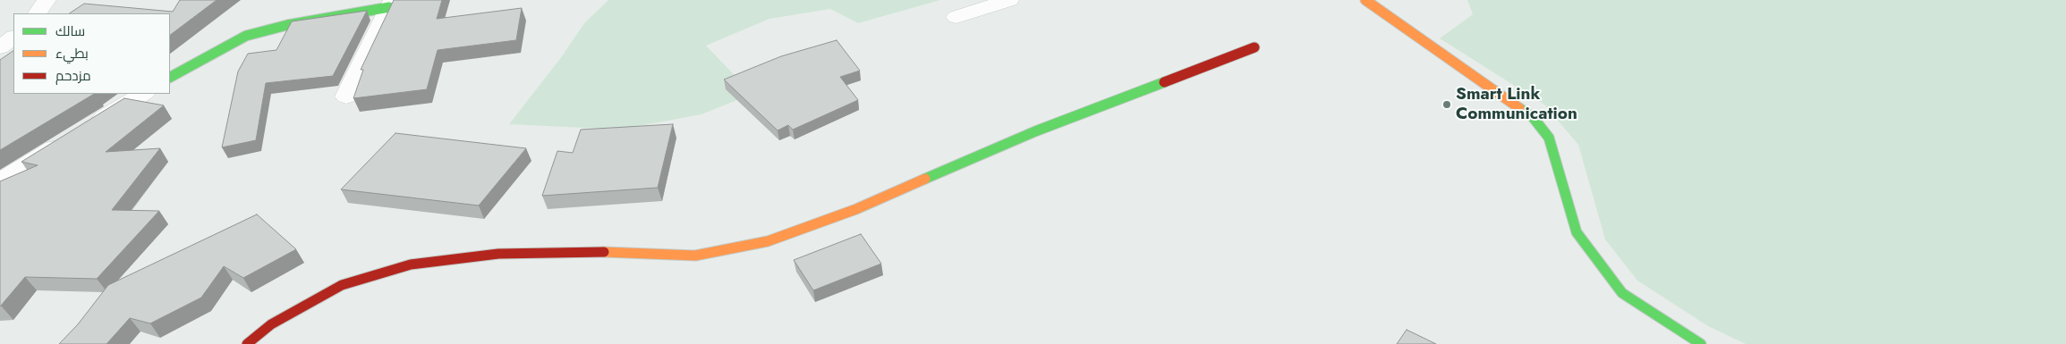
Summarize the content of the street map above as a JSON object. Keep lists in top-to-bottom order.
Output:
{
  "places": ["Smart Link Communication"],
  "legend": ["سالك", "بطيء", "مزدحم"]
}
